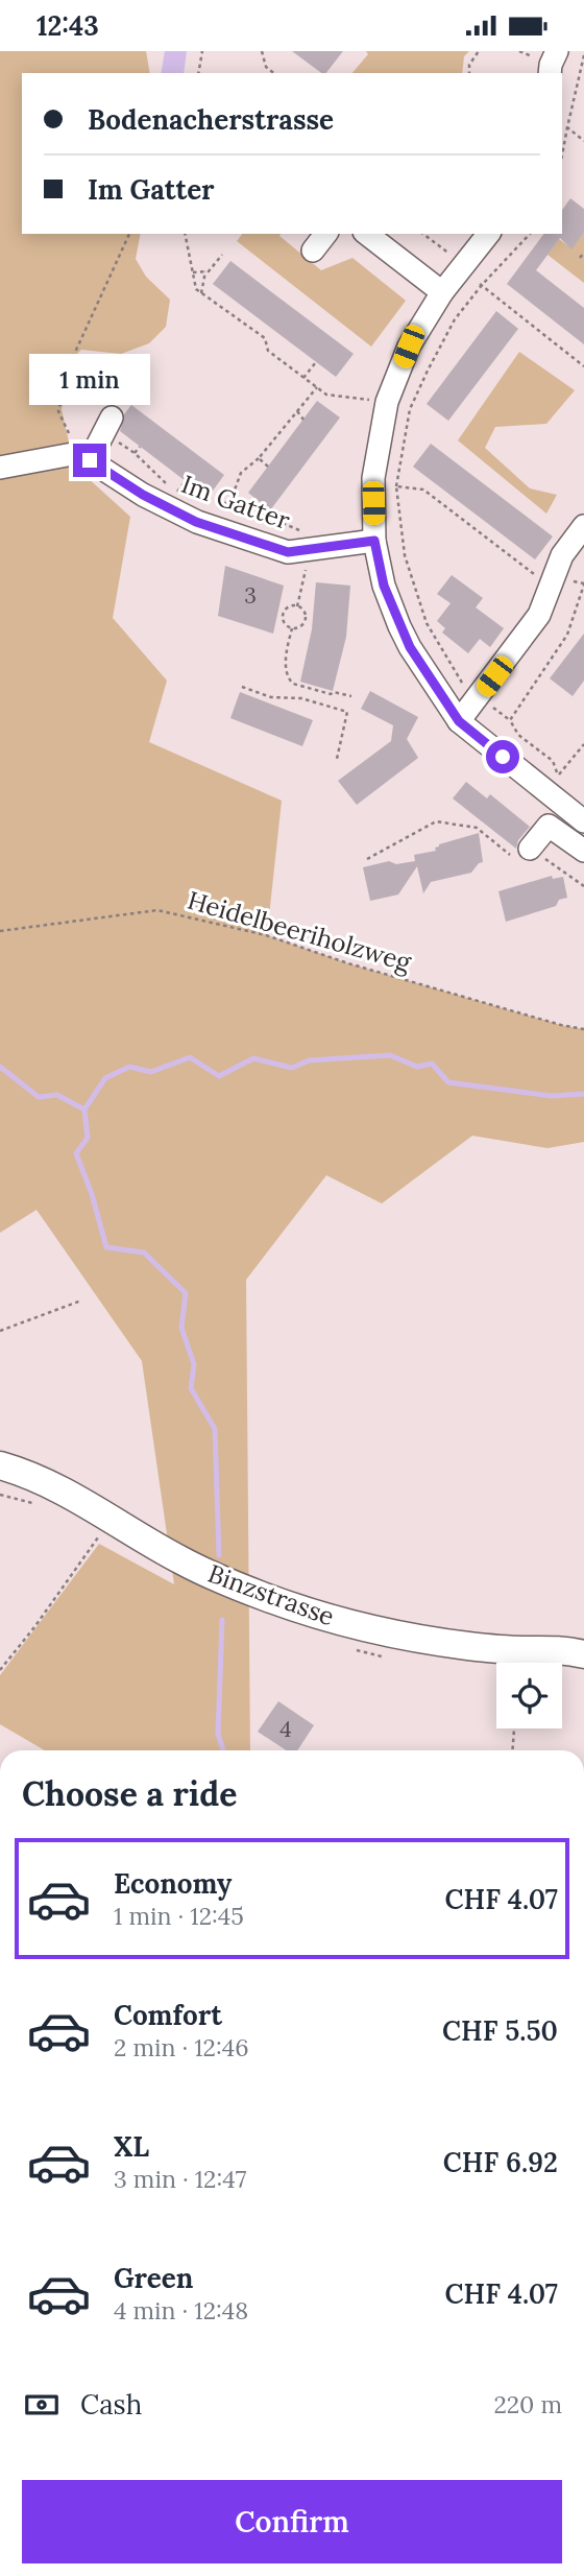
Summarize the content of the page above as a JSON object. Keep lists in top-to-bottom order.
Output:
{
  "streets": {
    "main road": ["Binzstrasse"],
    "street": ["Im Gatter"],
    "path": ["Heidelbeeriholzweg"]
  },
  "house_numbers": ["3", "4"],
  "page": {
    "status": "12:43",
    "banner": ["Bodenacherstrasse", "Im Gatter"],
    "bubble": "1 min",
    "heading": "Choose a ride",
    "list": [
      {
        "name": "Economy",
        "note": "1 min · 12:45",
        "value": "CHF 4.07"
      },
      {
        "name": "Comfort",
        "note": "2 min · 12:46",
        "value": "CHF 5.50"
      },
      {
        "name": "XL",
        "note": "3 min · 12:47",
        "value": "CHF 6.92"
      },
      {
        "name": "Green",
        "note": "4 min · 12:48",
        "value": "CHF 4.07"
      }
    ],
    "pay": ["Cash", "220 m"],
    "buttons": "Confirm"
  }
}
